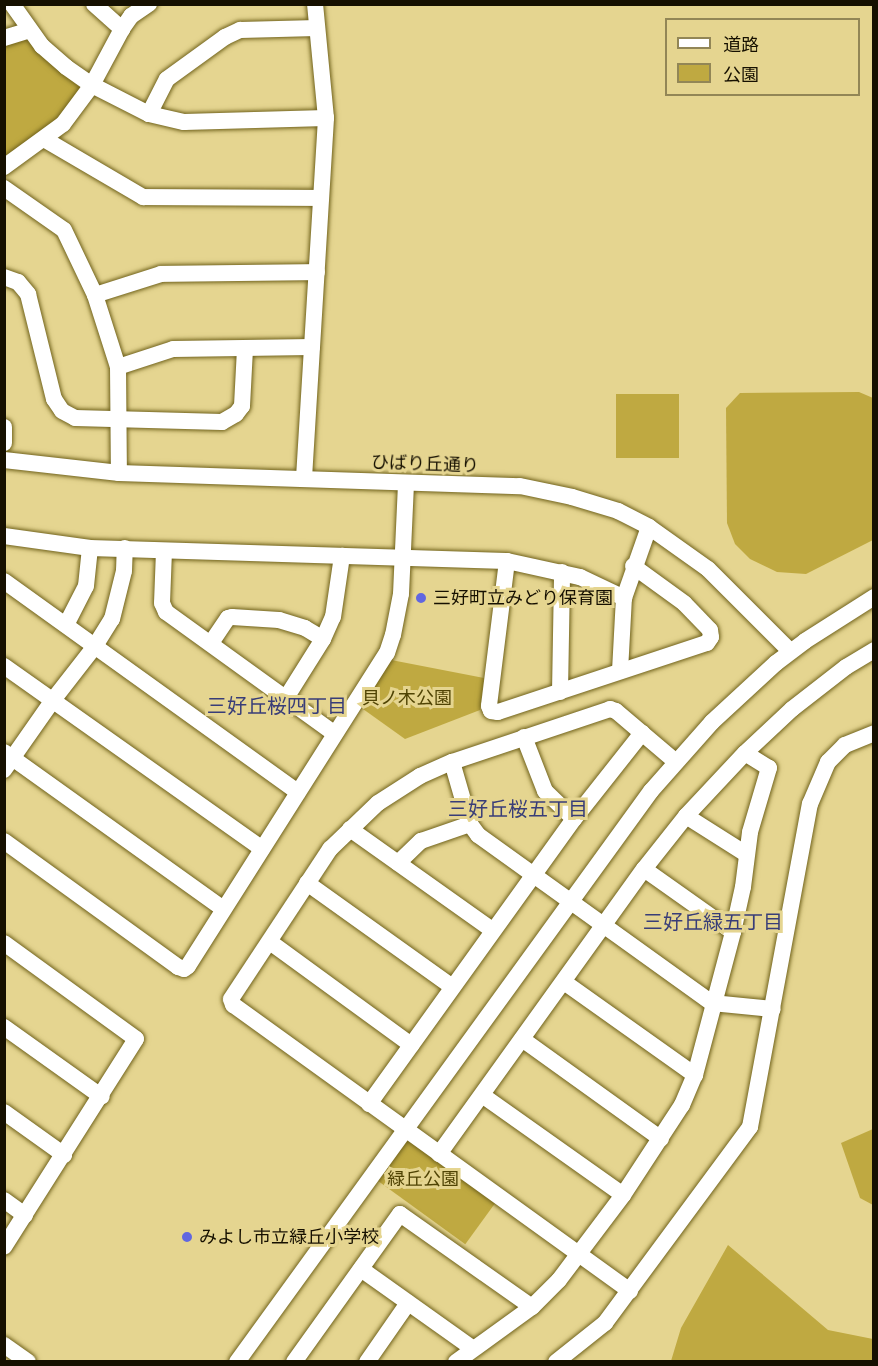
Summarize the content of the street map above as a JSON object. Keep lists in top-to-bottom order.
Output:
{
  "streets": {
    "street": ["ひばり丘通り"]
  },
  "districts": ["三好丘桜四丁目", "三好丘桜五丁目", "三好丘緑五丁目"],
  "parks": ["貝ノ木公園", "緑丘公園"],
  "places": ["三好町立みどり保育園", "みよし市立緑丘小学校"],
  "legend": ["道路", "公園"]
}
